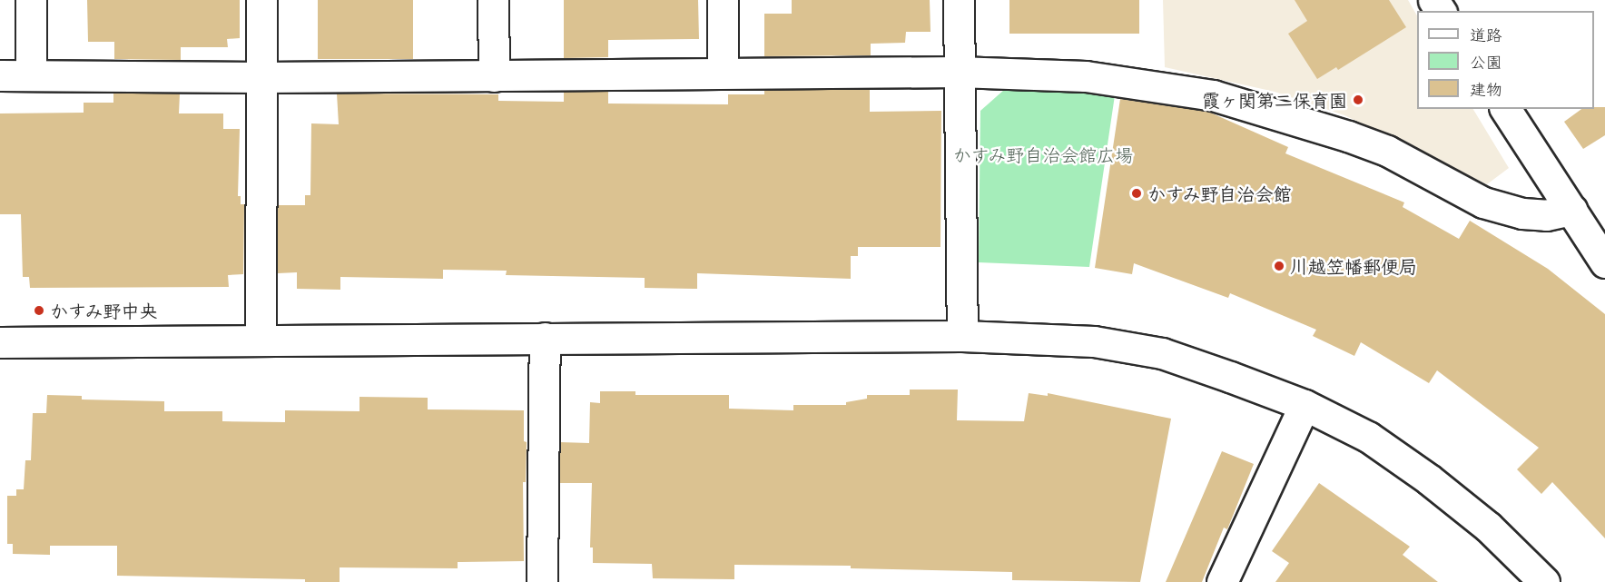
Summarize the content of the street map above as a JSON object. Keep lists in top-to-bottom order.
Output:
{
  "parks": ["かすみ野自治会館広場"],
  "places": [
    "霞ヶ関第二保育園",
    "かすみ野自治会館",
    "川越笠幡郵便局",
    "かすみ野中央"
  ],
  "legend": ["道路", "公園", "建物"]
}
